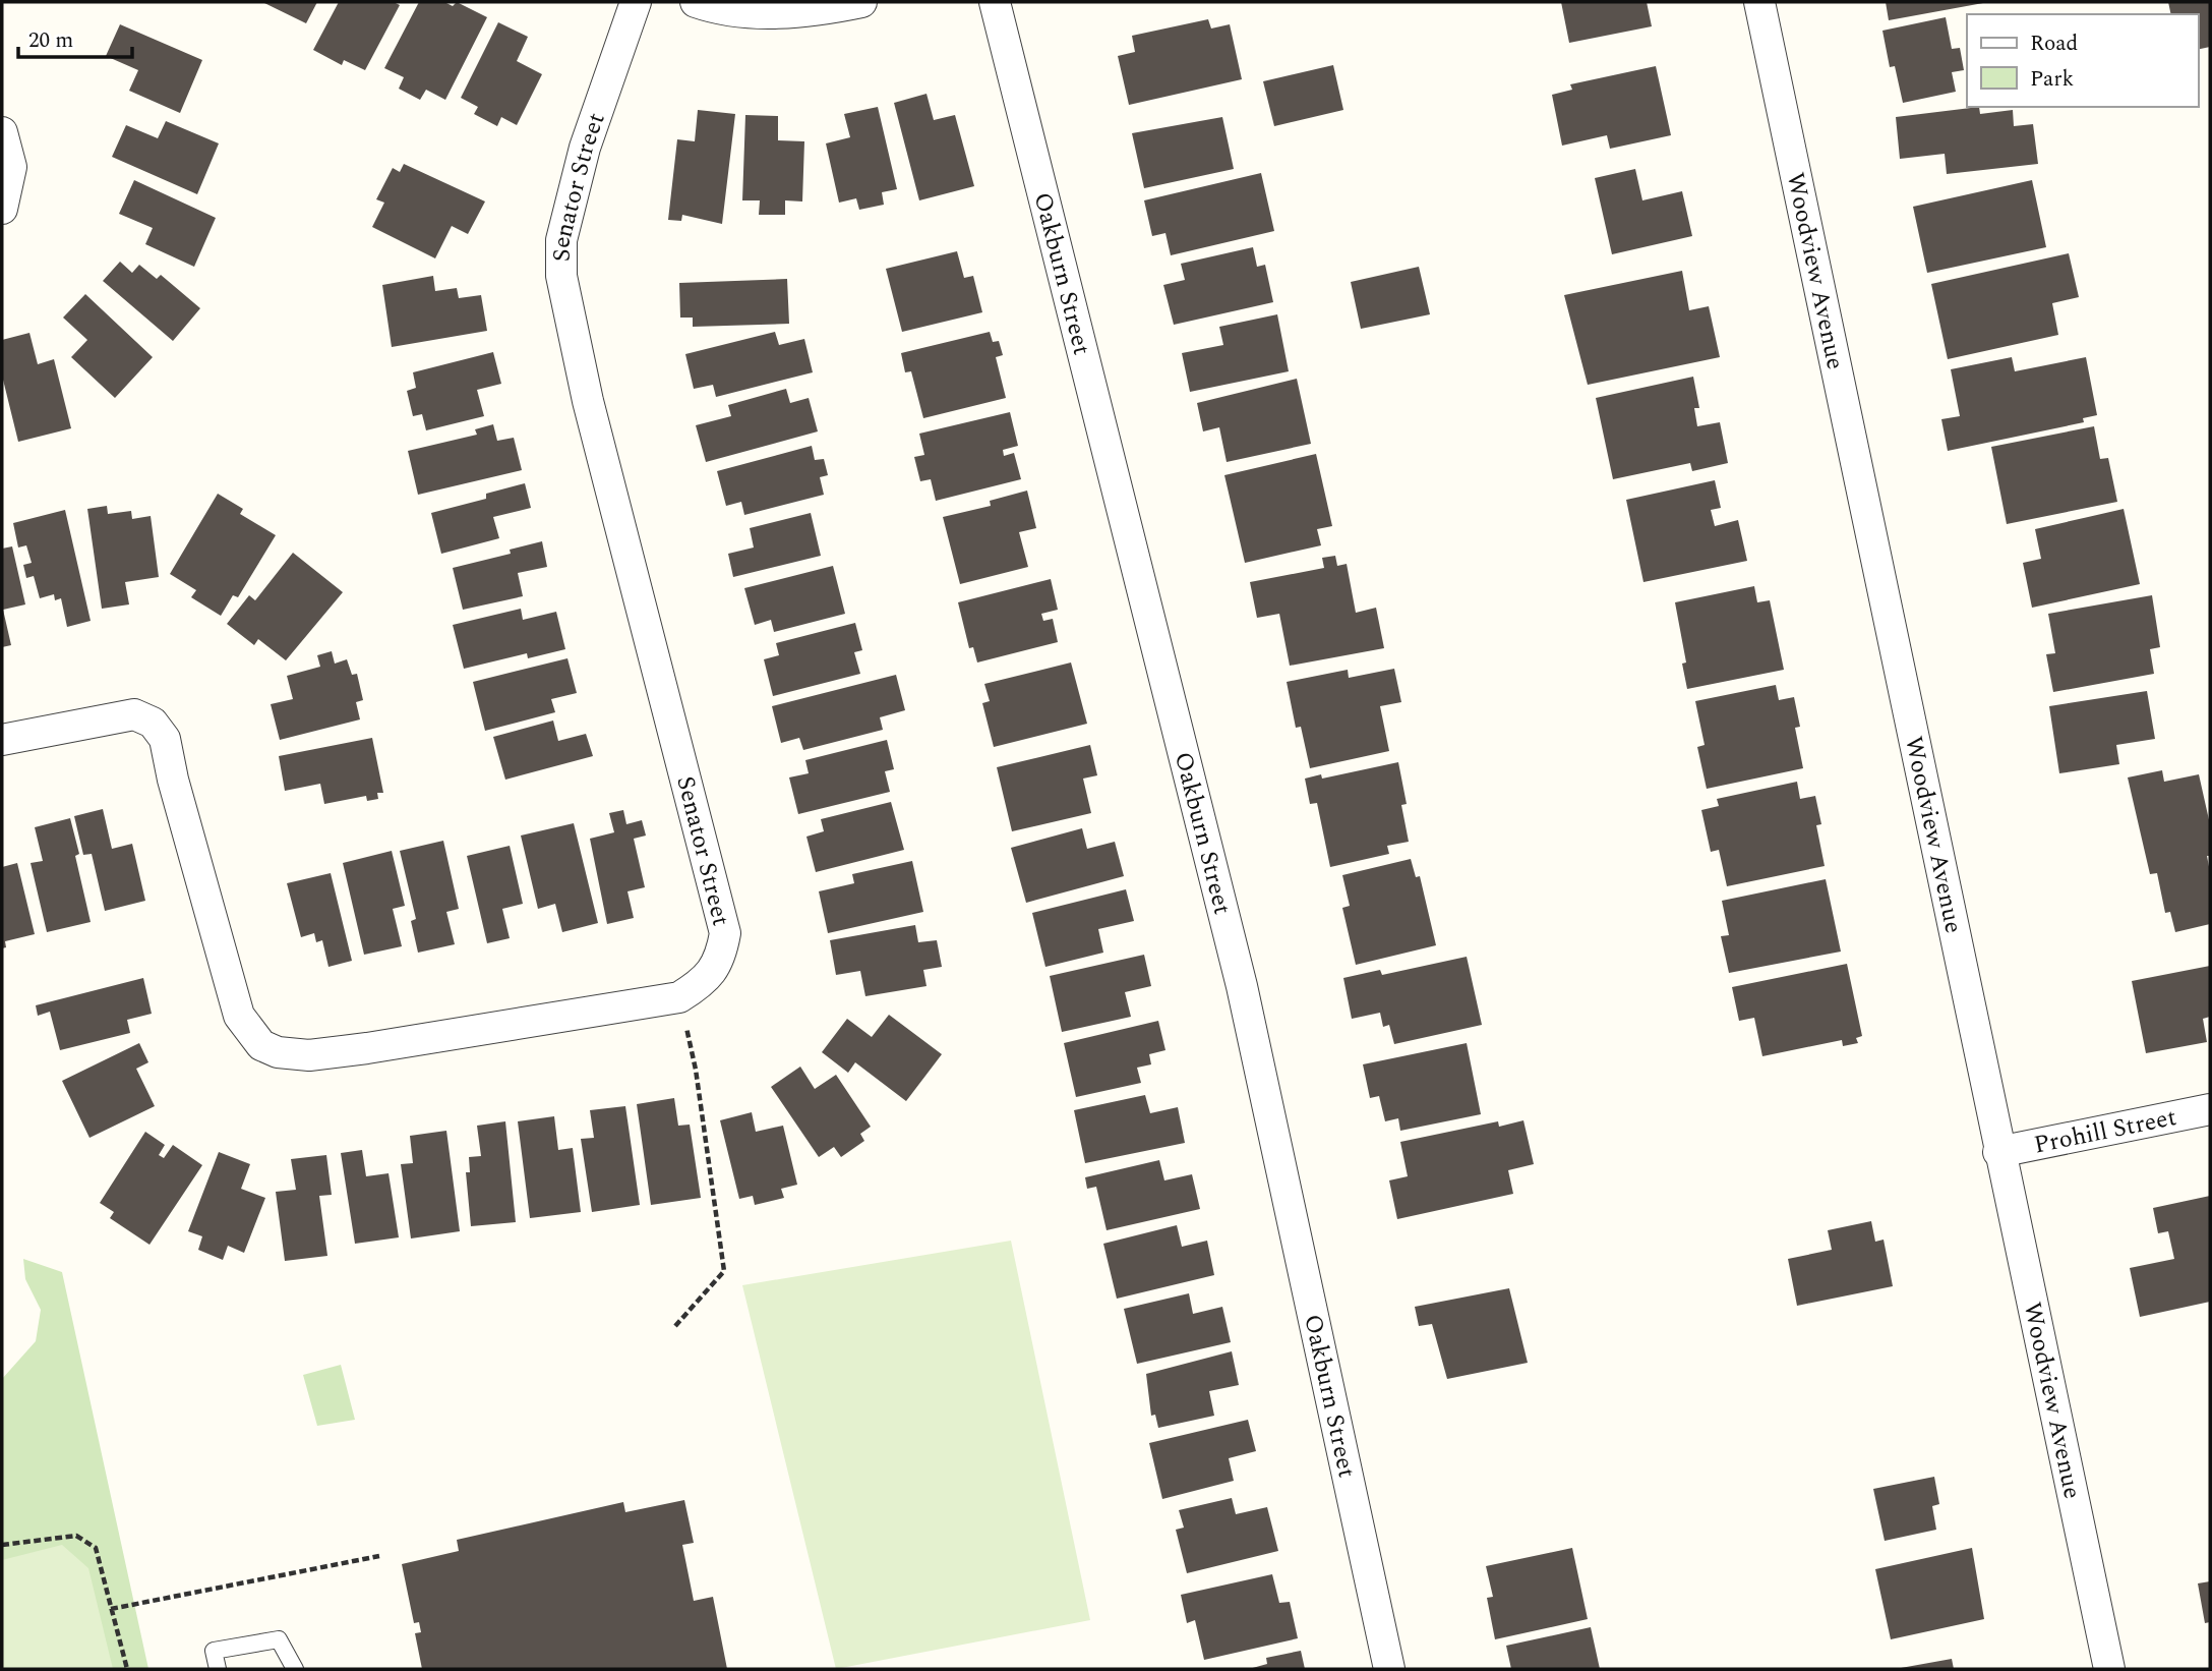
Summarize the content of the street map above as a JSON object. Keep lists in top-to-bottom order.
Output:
{
  "streets": {
    "street": [
      "Senator Street",
      "Woodview Avenue",
      "Oakburn Street",
      "Prohill Street"
    ]
  },
  "crossings": [
    ["Woodview Avenue", "Prohill Street"]
  ],
  "legend": ["Road", "Park"],
  "scale_bar": "20 m"
}
